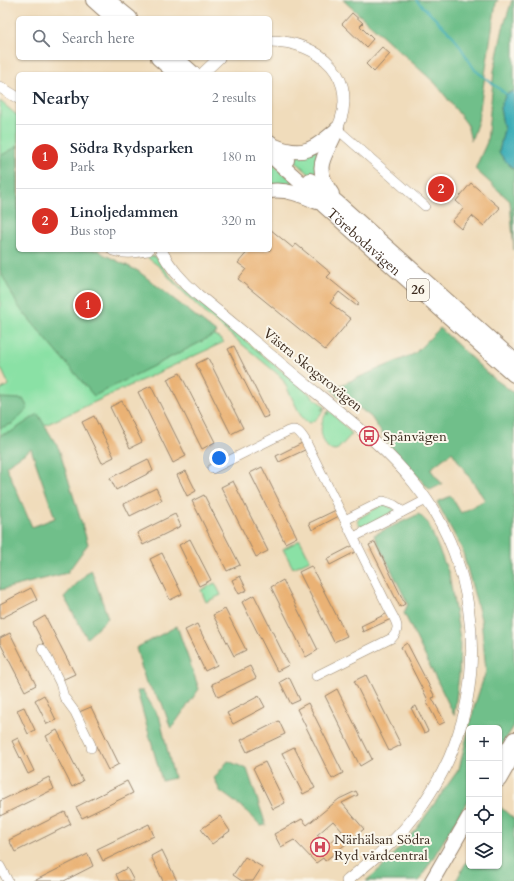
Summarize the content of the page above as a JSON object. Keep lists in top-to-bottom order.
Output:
{
  "streets": {
    "highway": ["Törebodavägen", "26"],
    "street": ["Västra Skogsrovägen"]
  },
  "places": {
    "bus stop": ["Spånvägen"],
    "hospital": ["Närhälsan Södra Ryd vårdcentral"]
  },
  "page": {
    "search": "Search here",
    "heading": ["Nearby", "2 results"],
    "list": [
      {
        "mark": "1",
        "name": "Södra Rydsparken",
        "note": "Park",
        "value": "180 m"
      },
      {
        "mark": "2",
        "name": "Linoljedammen",
        "note": "Bus stop",
        "value": "320 m"
      }
    ],
    "pins": ["2", "1"],
    "map_buttons": ["+", "−"]
  }
}
